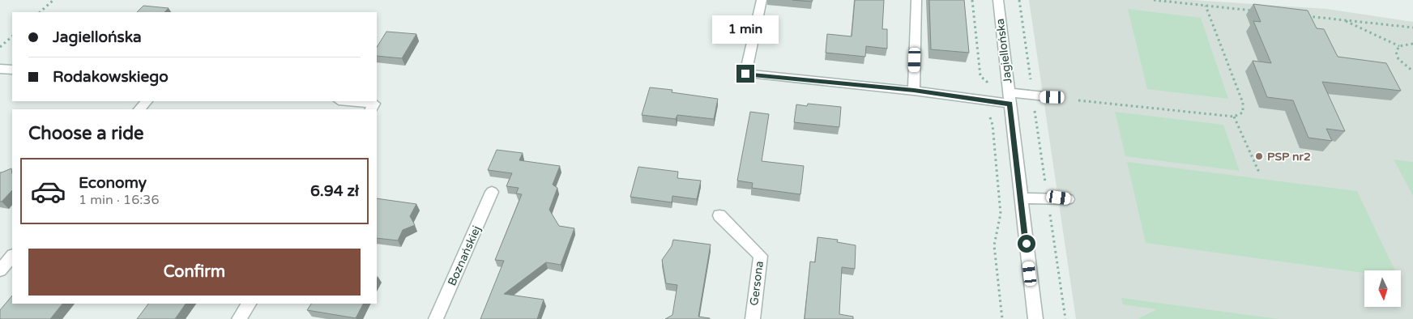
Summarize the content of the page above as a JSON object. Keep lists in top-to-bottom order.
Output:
{
  "streets": {
    "street": ["Jagiellońska", "Boznańskiej", "Gersona"]
  },
  "places": ["PSP nr2"],
  "north": "bottom",
  "page": {
    "banner": ["Jagiellońska", "Rodakowskiego"],
    "bubble": "1 min",
    "heading": "Choose a ride",
    "list": [
      {
        "name": "Economy",
        "note": "1 min · 16:36",
        "value": "6.94 zł"
      }
    ],
    "buttons": "Confirm"
  }
}
